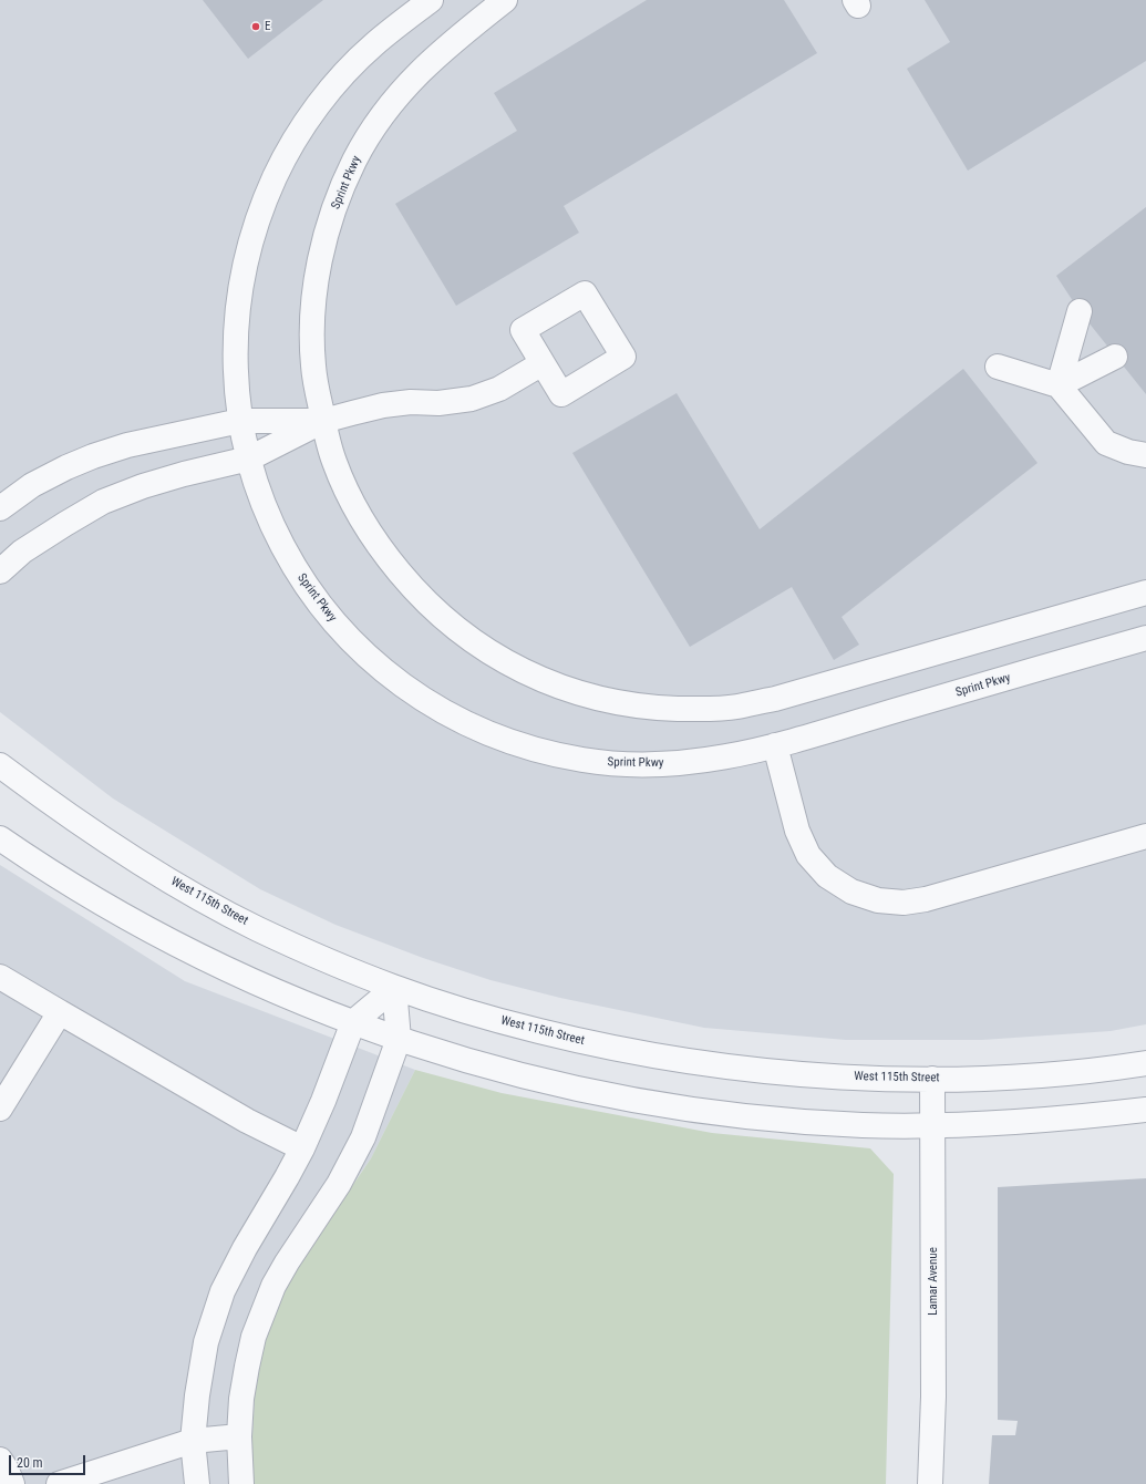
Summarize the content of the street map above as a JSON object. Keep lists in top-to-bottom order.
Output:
{
  "streets": {
    "street": ["Sprint Pkwy", "West 115th Street", "Lamar Avenue"]
  },
  "crossings": [
    ["West 115th Street", "Lamar Avenue"]
  ],
  "places": ["E"],
  "scale_bar": "20 m"
}
